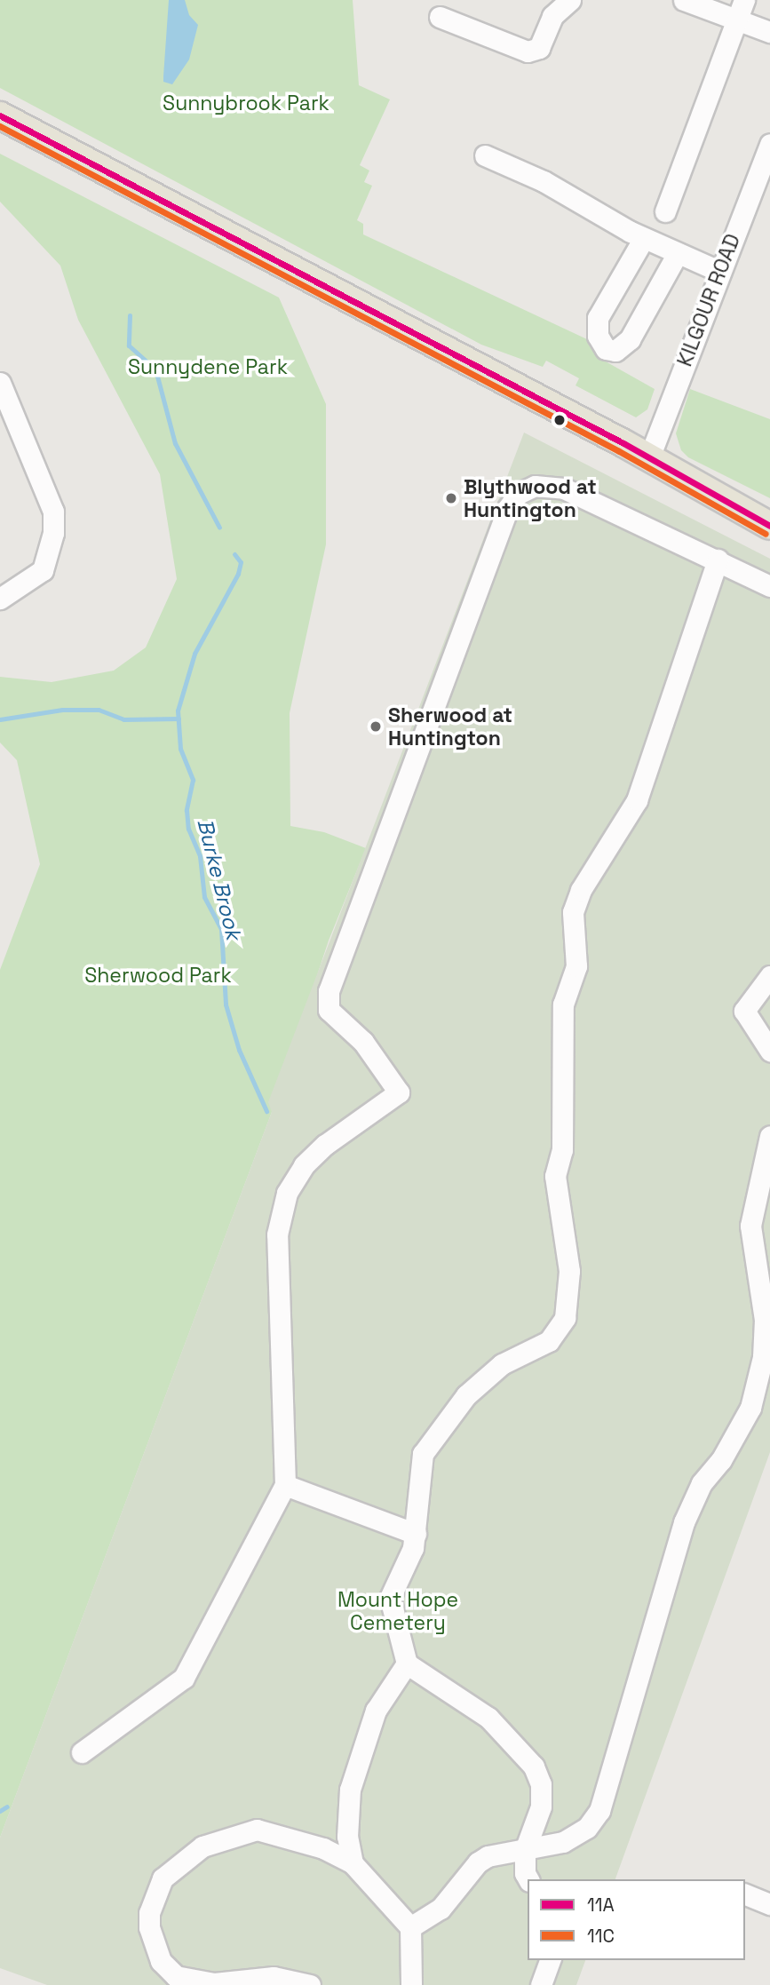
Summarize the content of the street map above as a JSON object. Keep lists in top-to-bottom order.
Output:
{
  "streets": {
    "street": ["KILGOUR ROAD"]
  },
  "water": ["Burke Brook"],
  "parks": [
    "Sunnybrook Park",
    "Sunnydene Park",
    "Sherwood Park",
    "Mount Hope Cemetery"
  ],
  "places": ["Blythwood at Huntington", "Sherwood at Huntington"],
  "lines": ["transit line 11A", "transit line 11C"],
  "legend": ["11A", "11C"]
}
